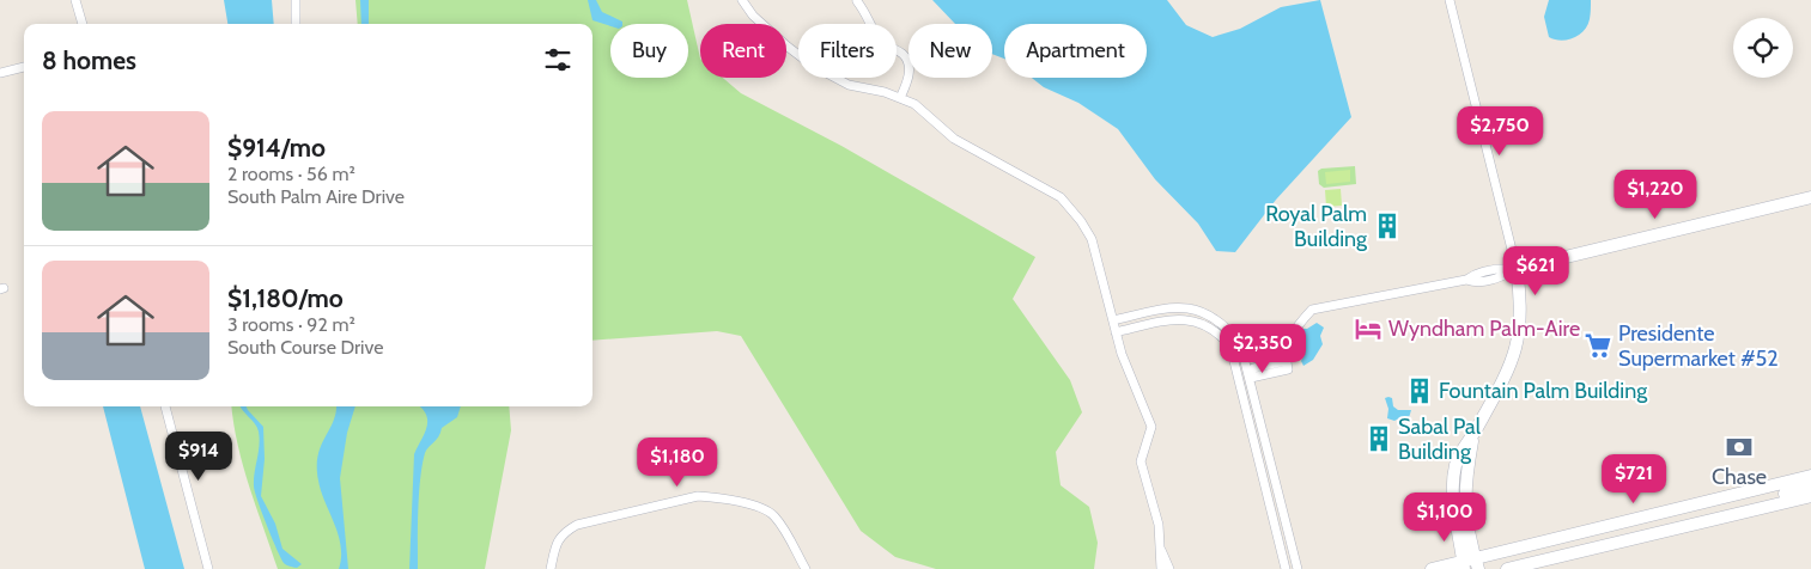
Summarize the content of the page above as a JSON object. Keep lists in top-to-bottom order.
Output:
{
  "places": {
    "building": ["Royal Palm Building", "Fountain Palm Building", "Sabal Pal Building"],
    "hotel": ["Wyndham Palm-Aire"],
    "supermarket": ["Presidente Supermarket #52"],
    "bank": ["Chase"]
  },
  "page": {
    "chip": [
      "Buy",
      "Rent",
      "Filters",
      "New",
      "Apartment"
    ],
    "heading": "8 homes",
    "list": [
      {
        "name": "$914/mo",
        "note": "2 rooms · 56 m² · South Palm Aire Drive"
      },
      {
        "name": "$1,180/mo",
        "note": "3 rooms · 92 m² · South Course Drive"
      }
    ],
    "price": [
      "$2,750",
      "$1,220",
      "$621",
      "$2,350",
      "$914",
      "$1,180",
      "$721",
      "$1,100"
    ]
  }
}
